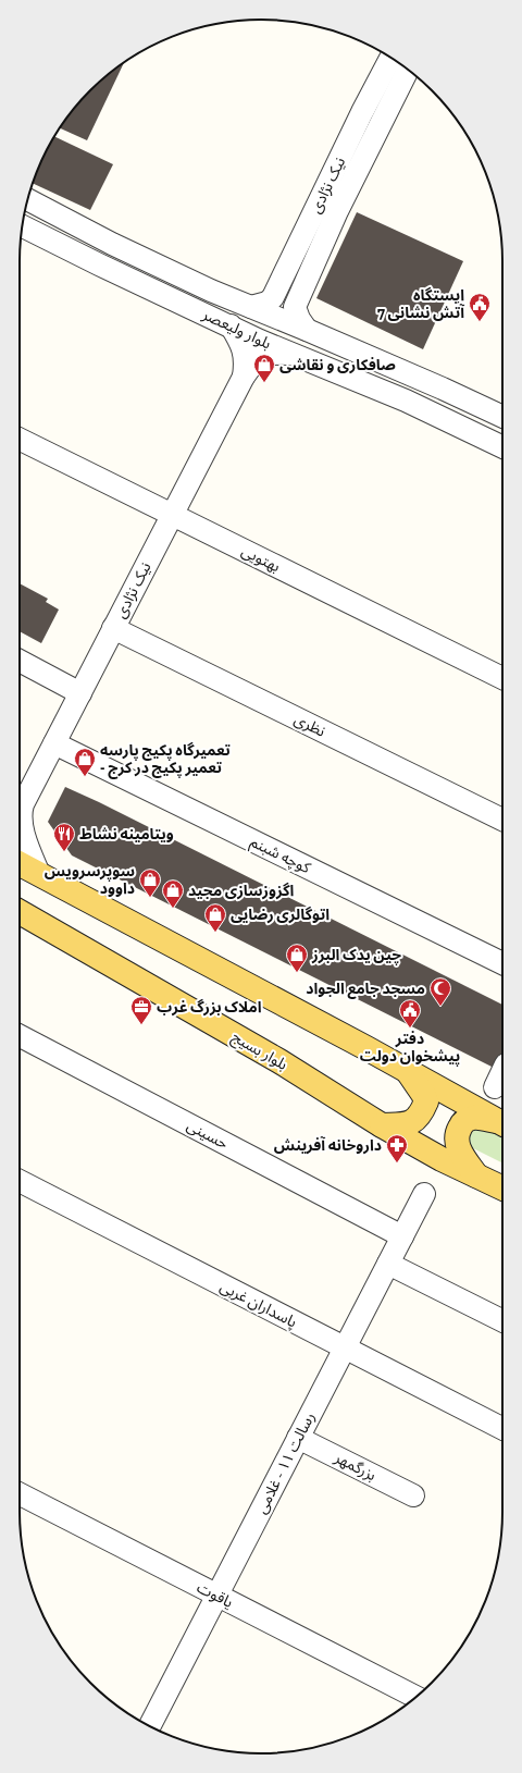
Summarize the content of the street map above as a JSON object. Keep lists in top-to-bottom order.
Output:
{
  "streets": {
    "main road": ["بلوار بسیج"],
    "street": [
      "نیک نژادی",
      "بلوار ولیعصر",
      "بهتویی",
      "نظری",
      "کوچه شبنم",
      "حسینی",
      "پاسداران غربی",
      "رسالت ۱۱ - غلامی",
      "بزرگمهر",
      "یاقوت"
    ]
  },
  "crossings": [
    ["نیک نژادی", "بهتویی"],
    ["نیک نژادی", "نظری"],
    ["نیک نژادی", "کوچه شبنم"],
    ["حسینی", "رسالت ۱۱ - غلامی"],
    ["پاسداران غربی", "رسالت ۱۱ - غلامی"],
    ["رسالت ۱۱ - غلامی", "بزرگمهر"],
    ["رسالت ۱۱ - غلامی", "یاقوت"]
  ],
  "places": {
    "public building": ["ایستگاه آتش نشانی 7", "دفتر پیشخوان دولت"],
    "shop": [
      "صافکاری و نقاشی",
      "تعمیرگاه پکیج پارسه - تعمیر پکیج در کرج",
      "سوپرسرویس داوود",
      "اگزوزسازی مجید",
      "اتوگالری رضایی",
      "چین یدک البرز"
    ],
    "restaurant": ["ویتامینه نشاط"],
    "mosque": ["مسجد جامع الجواد"],
    "office": ["املاک بزرگ غرب"],
    "pharmacy": ["داروخانه آفرینش"]
  }
}
